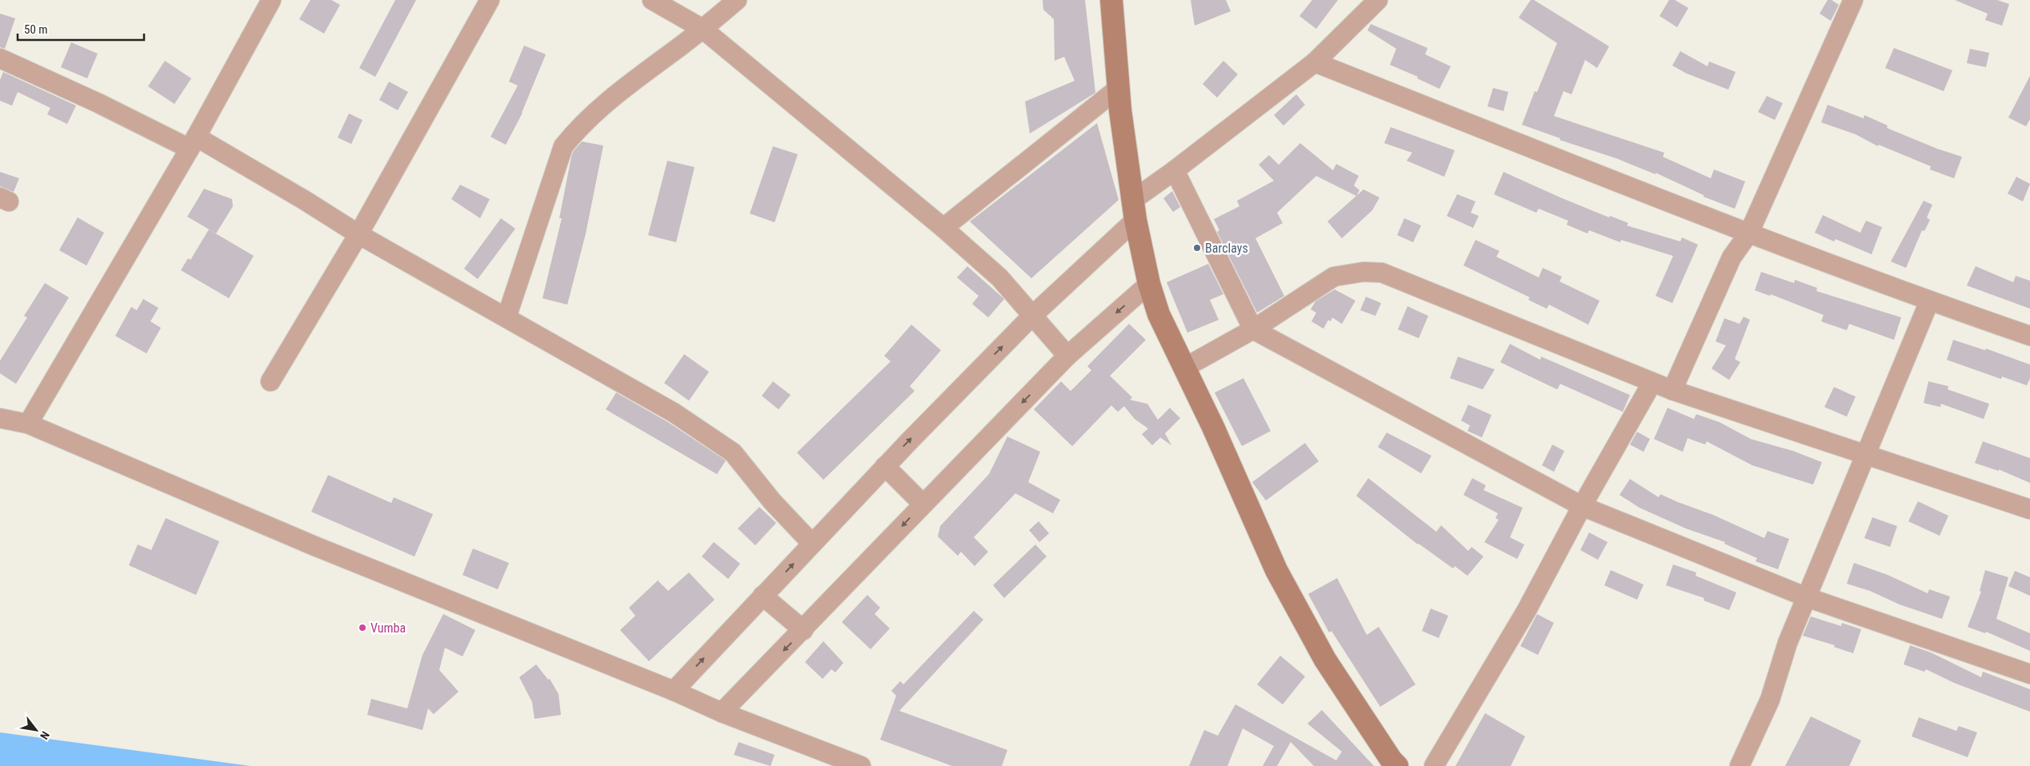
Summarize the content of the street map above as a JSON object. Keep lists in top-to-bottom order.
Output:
{
  "places": ["Barclays", "Vumba"],
  "scale_bar": "50 m",
  "north": "bottom right"
}
